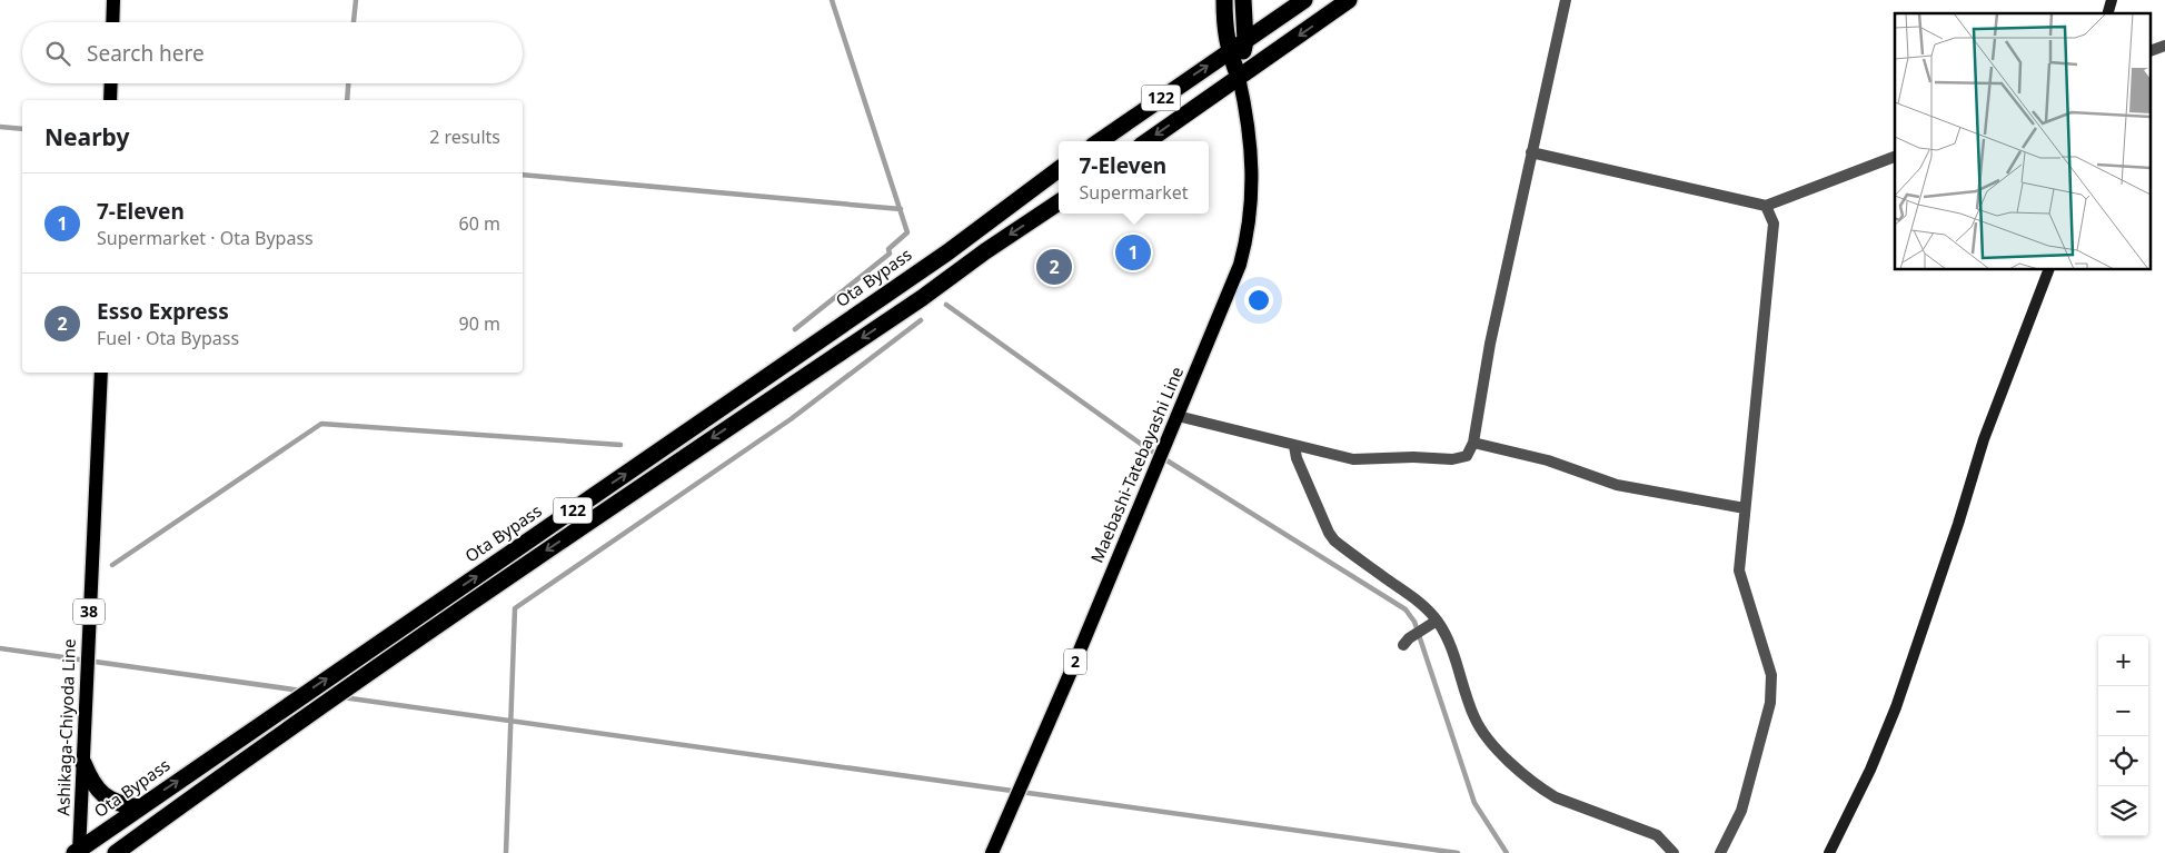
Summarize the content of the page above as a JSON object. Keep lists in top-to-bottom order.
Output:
{
  "streets": {
    "highway": ["122", "Ota Bypass"],
    "main road": [
      "Maebashi-Tatebayashi Line",
      "38",
      "2",
      "Ashikaga-Chiyoda Line"
    ]
  },
  "crossings": [
    ["122", "Maebashi-Tatebayashi Line"],
    ["Ota Bypass", "Ashikaga-Chiyoda Line"]
  ],
  "page": {
    "search": "Search here",
    "heading": ["Nearby", "2 results"],
    "popup": ["7-Eleven", "Supermarket"],
    "list": [
      {
        "mark": "1",
        "name": "7-Eleven",
        "note": "Supermarket · Ota Bypass",
        "value": "60 m"
      },
      {
        "mark": "2",
        "name": "Esso Express",
        "note": "Fuel · Ota Bypass",
        "value": "90 m"
      }
    ],
    "pins": ["1", "2"],
    "map_buttons": ["+", "−"]
  }
}
